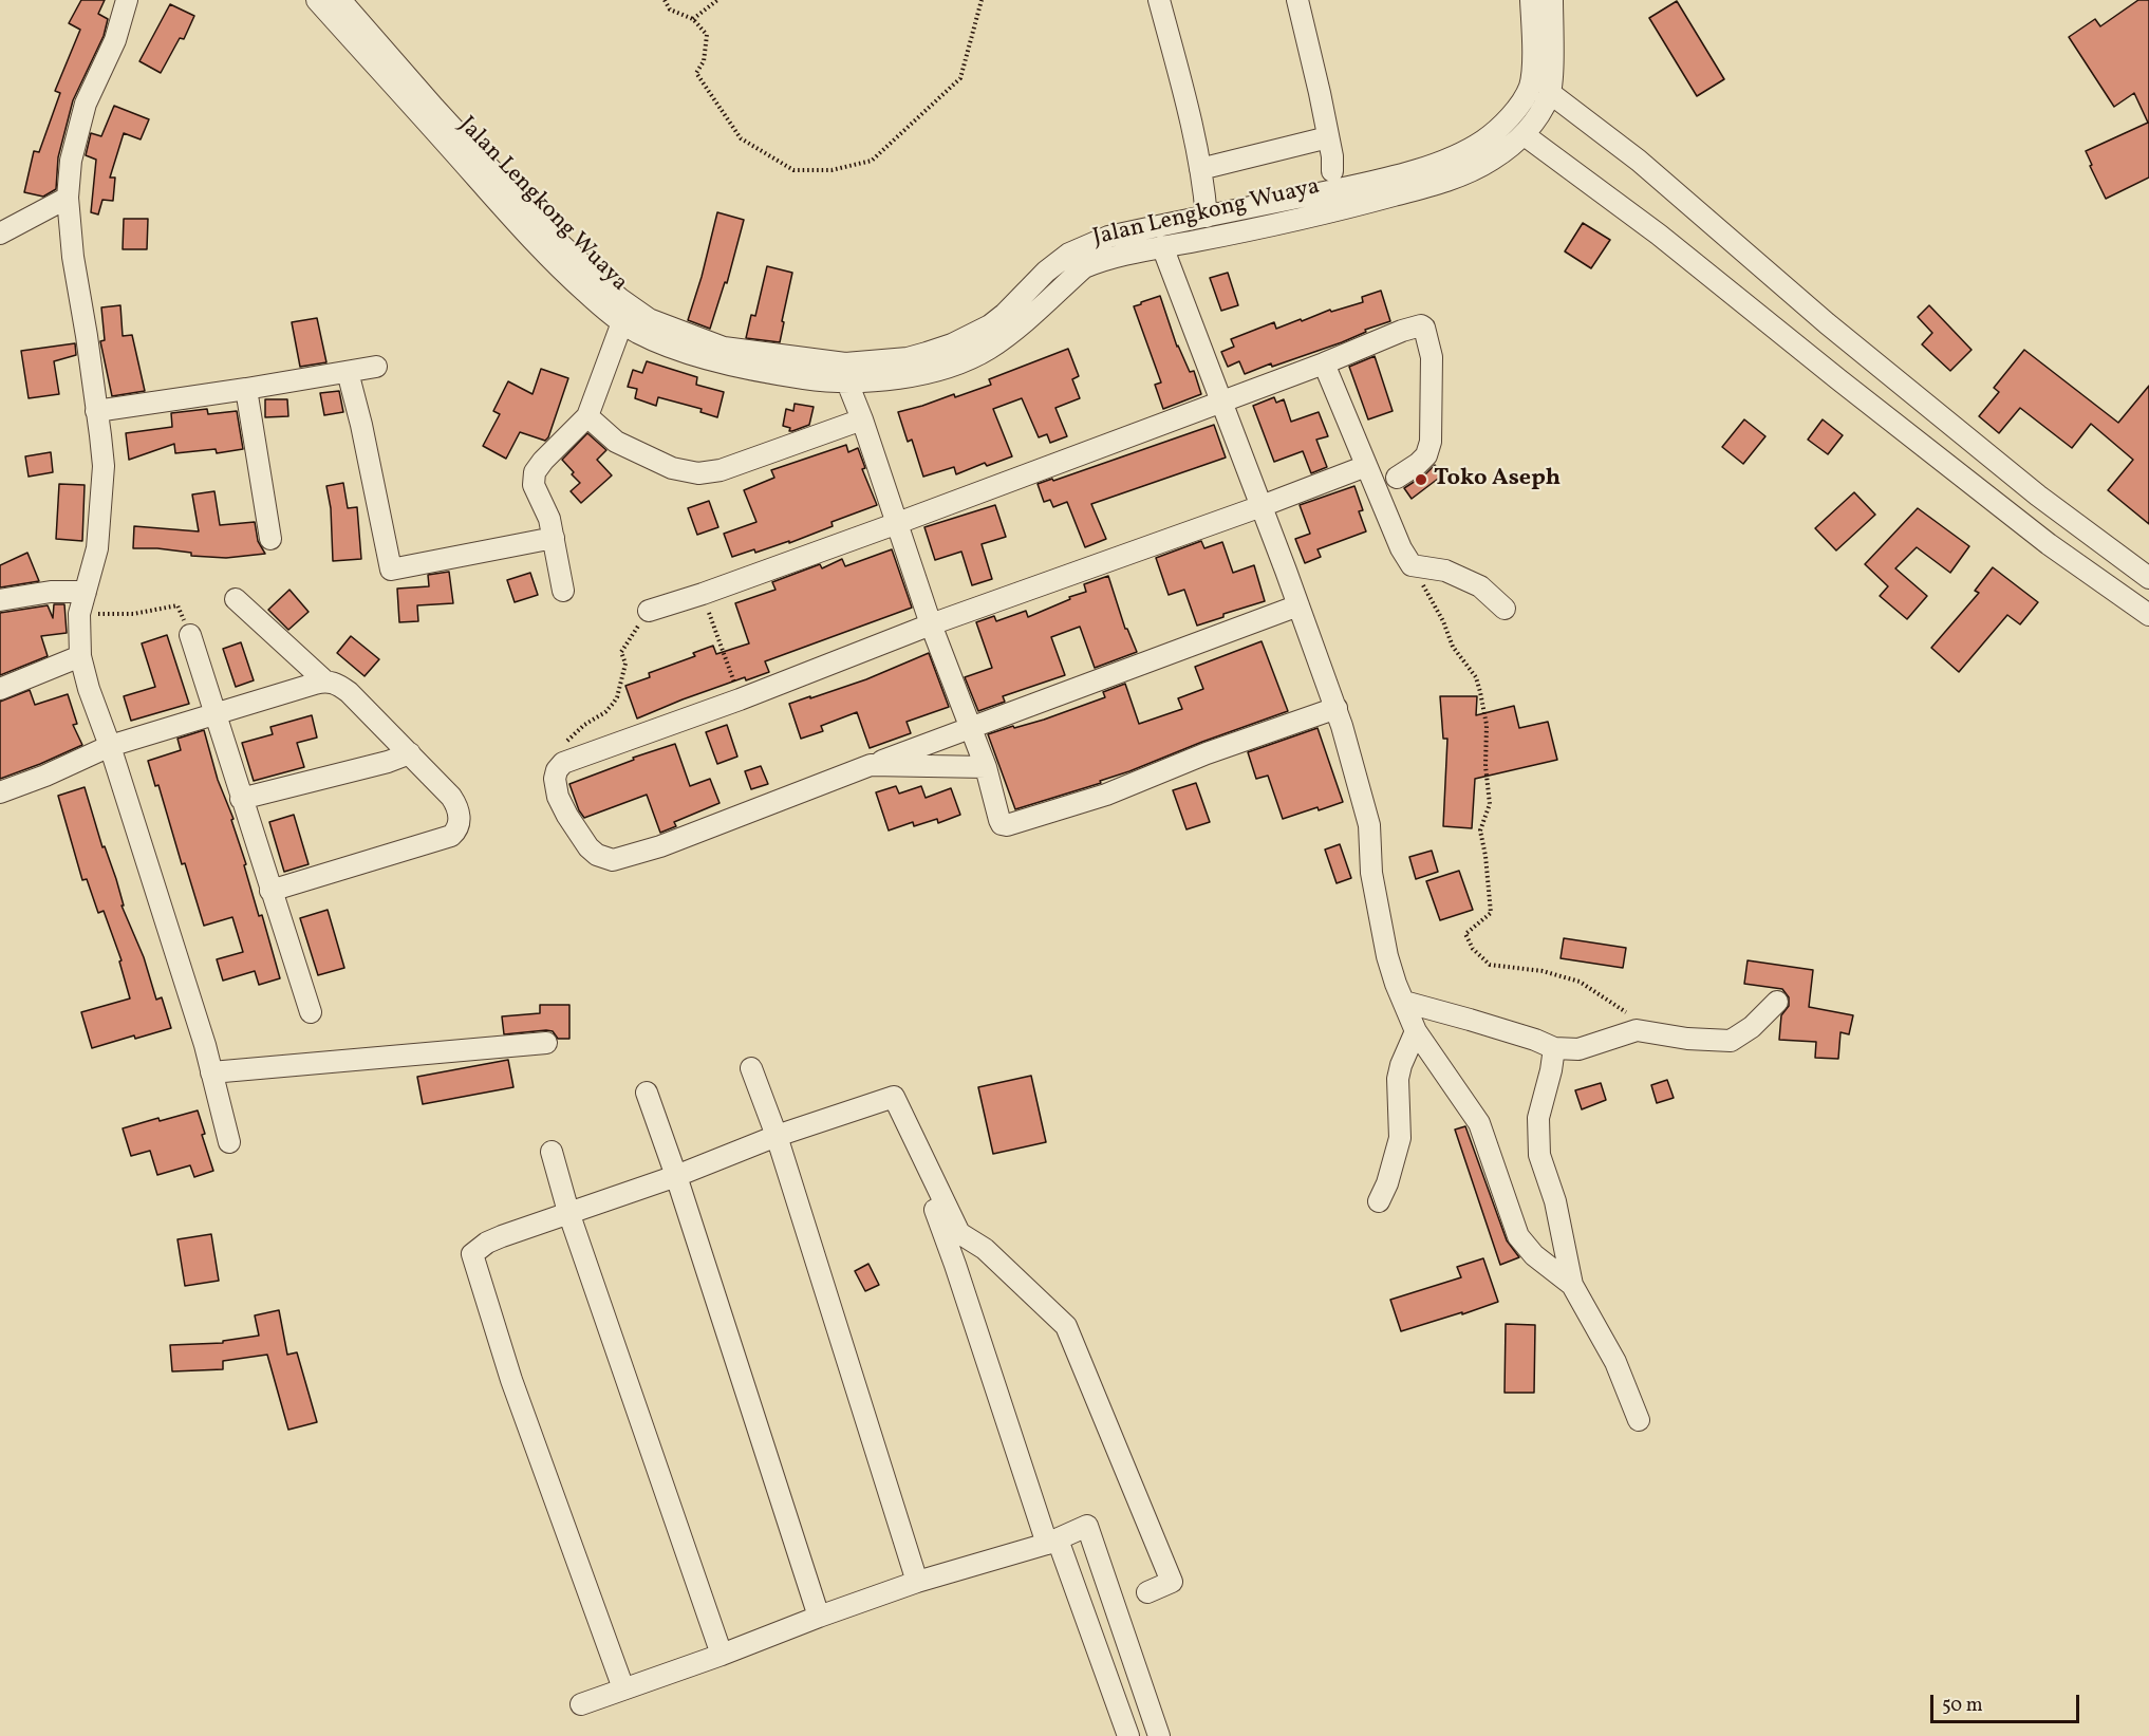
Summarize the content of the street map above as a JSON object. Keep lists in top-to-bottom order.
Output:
{
  "streets": {
    "street": ["Jalan Lengkong Wuaya"]
  },
  "places": ["Toko Aseph"],
  "scale_bar": "50 m"
}
